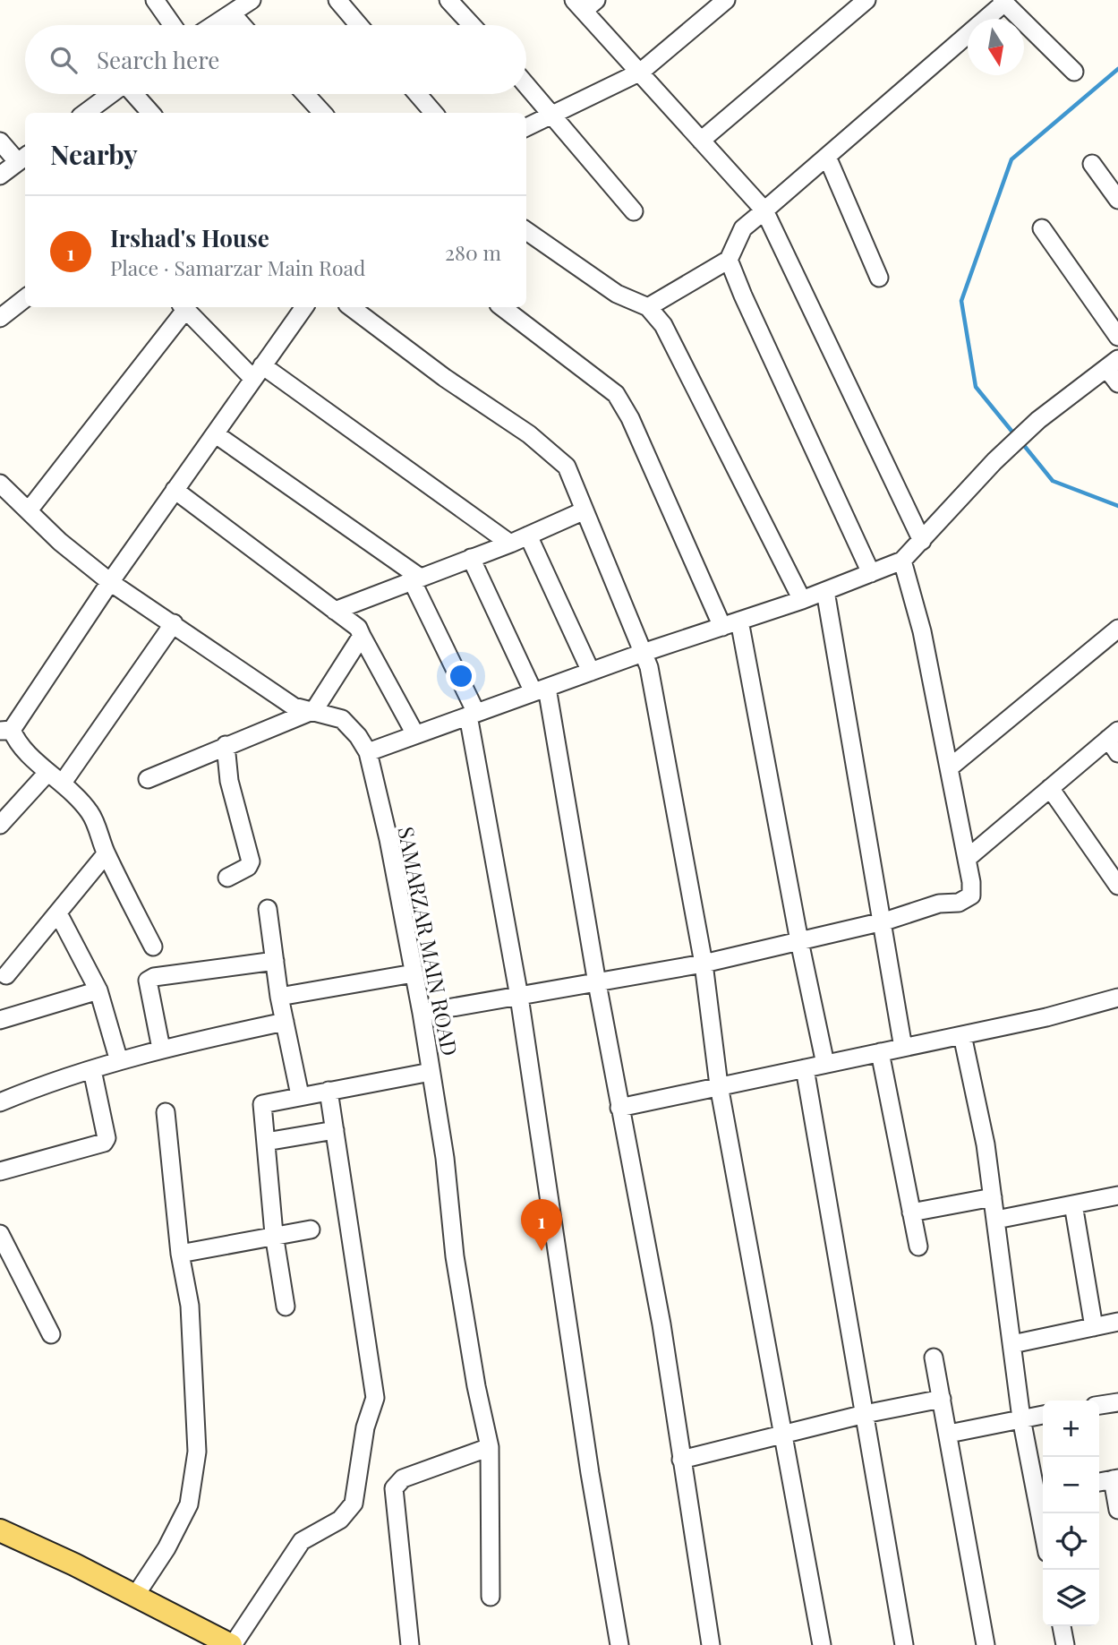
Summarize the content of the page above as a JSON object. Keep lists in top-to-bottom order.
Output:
{
  "streets": {
    "street": ["SAMARZAR MAIN ROAD"]
  },
  "north": "bottom",
  "page": {
    "search": "Search here",
    "heading": "Nearby",
    "list": [
      {
        "mark": "1",
        "name": "Irshad's House",
        "note": "Place · Samarzar Main Road",
        "value": "280 m"
      }
    ],
    "pins": "1",
    "map_buttons": ["+", "−"]
  }
}
